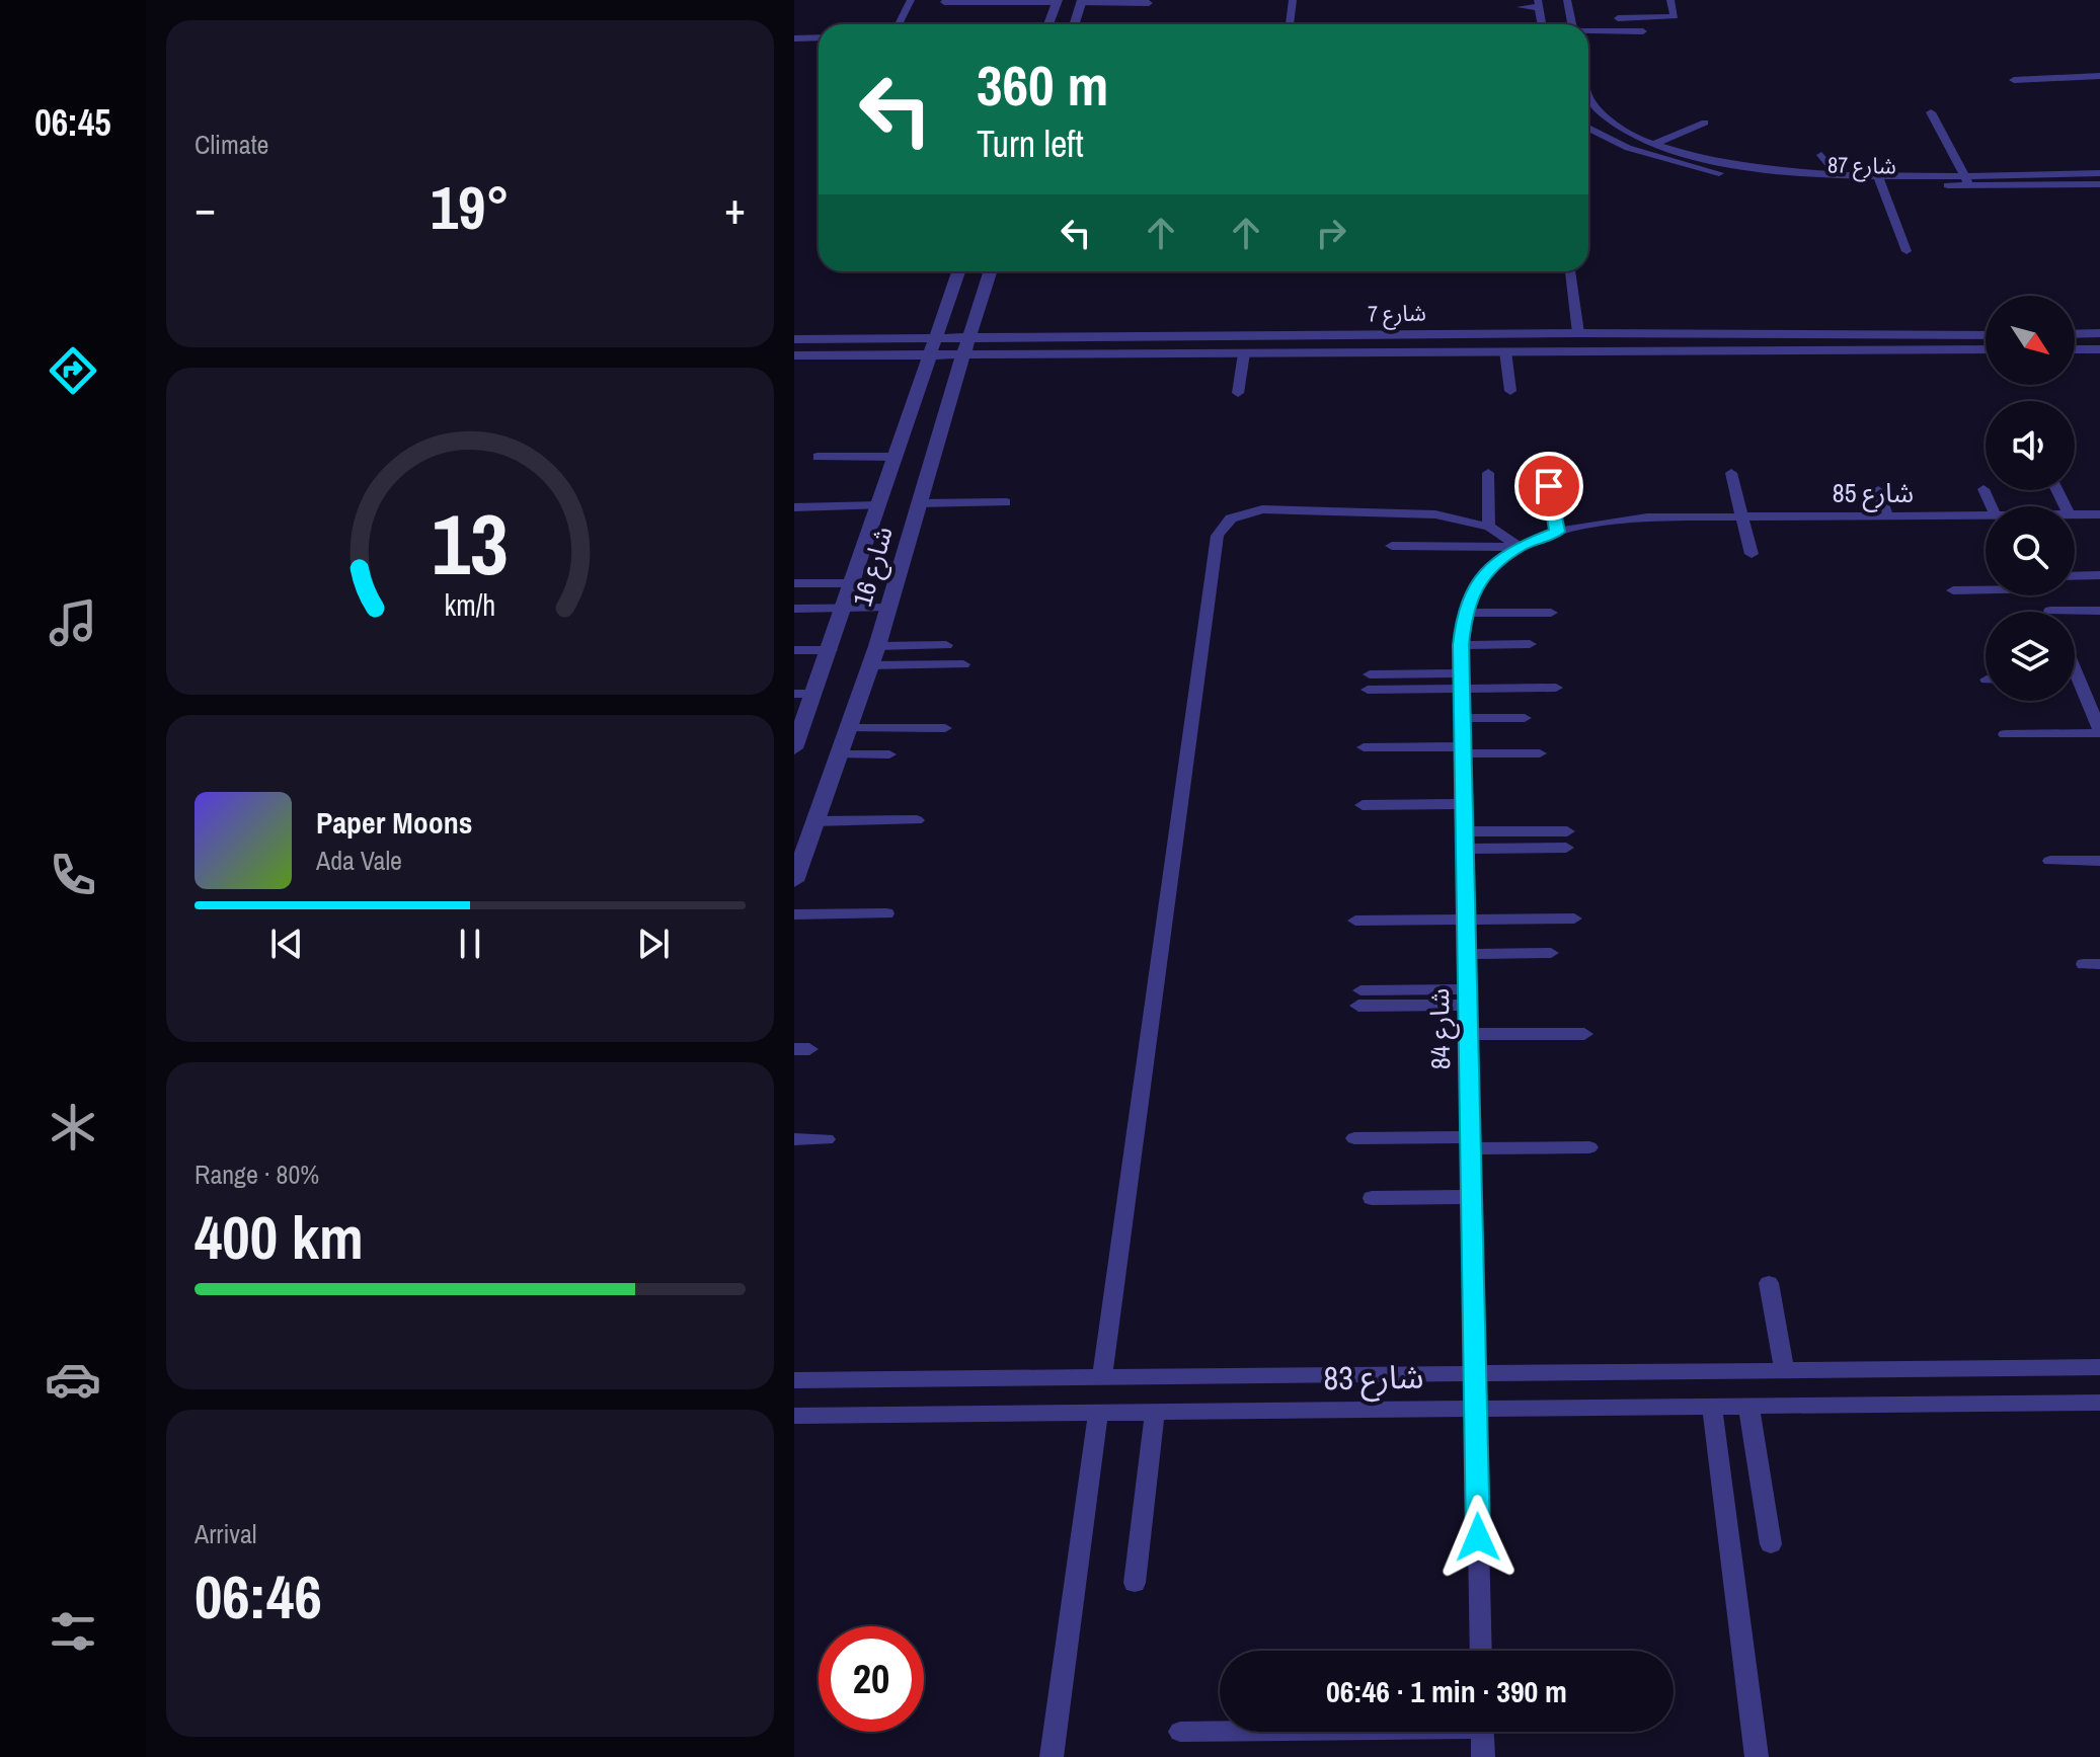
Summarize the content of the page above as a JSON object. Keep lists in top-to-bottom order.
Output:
{
  "streets": {
    "street": ["شارع 7", "شارع 16"],
    "lane": [
      "شارع 87",
      "شارع 85",
      "شارع 84",
      "شارع 83"
    ]
  },
  "crossings": [
    ["شارع 7", "شارع 16"],
    ["شارع 85", "شارع 84"],
    ["شارع 84", "شارع 83"]
  ],
  "north": "bottom right",
  "page": {
    "tabs": "06:45",
    "tile": [
      "Climate",
      ["Range · 80%", "400 km"],
      ["Arrival", "06:46"]
    ],
    "turn": ["360 m", "Turn left"],
    "heat": ["−", "19°", "+"],
    "song": ["Paper Moons", "Ada Vale"],
    "limit": "20",
    "trip": "06:46 · 1 min · 390 m",
    "gauge": ["13", "km/h"]
  }
}
